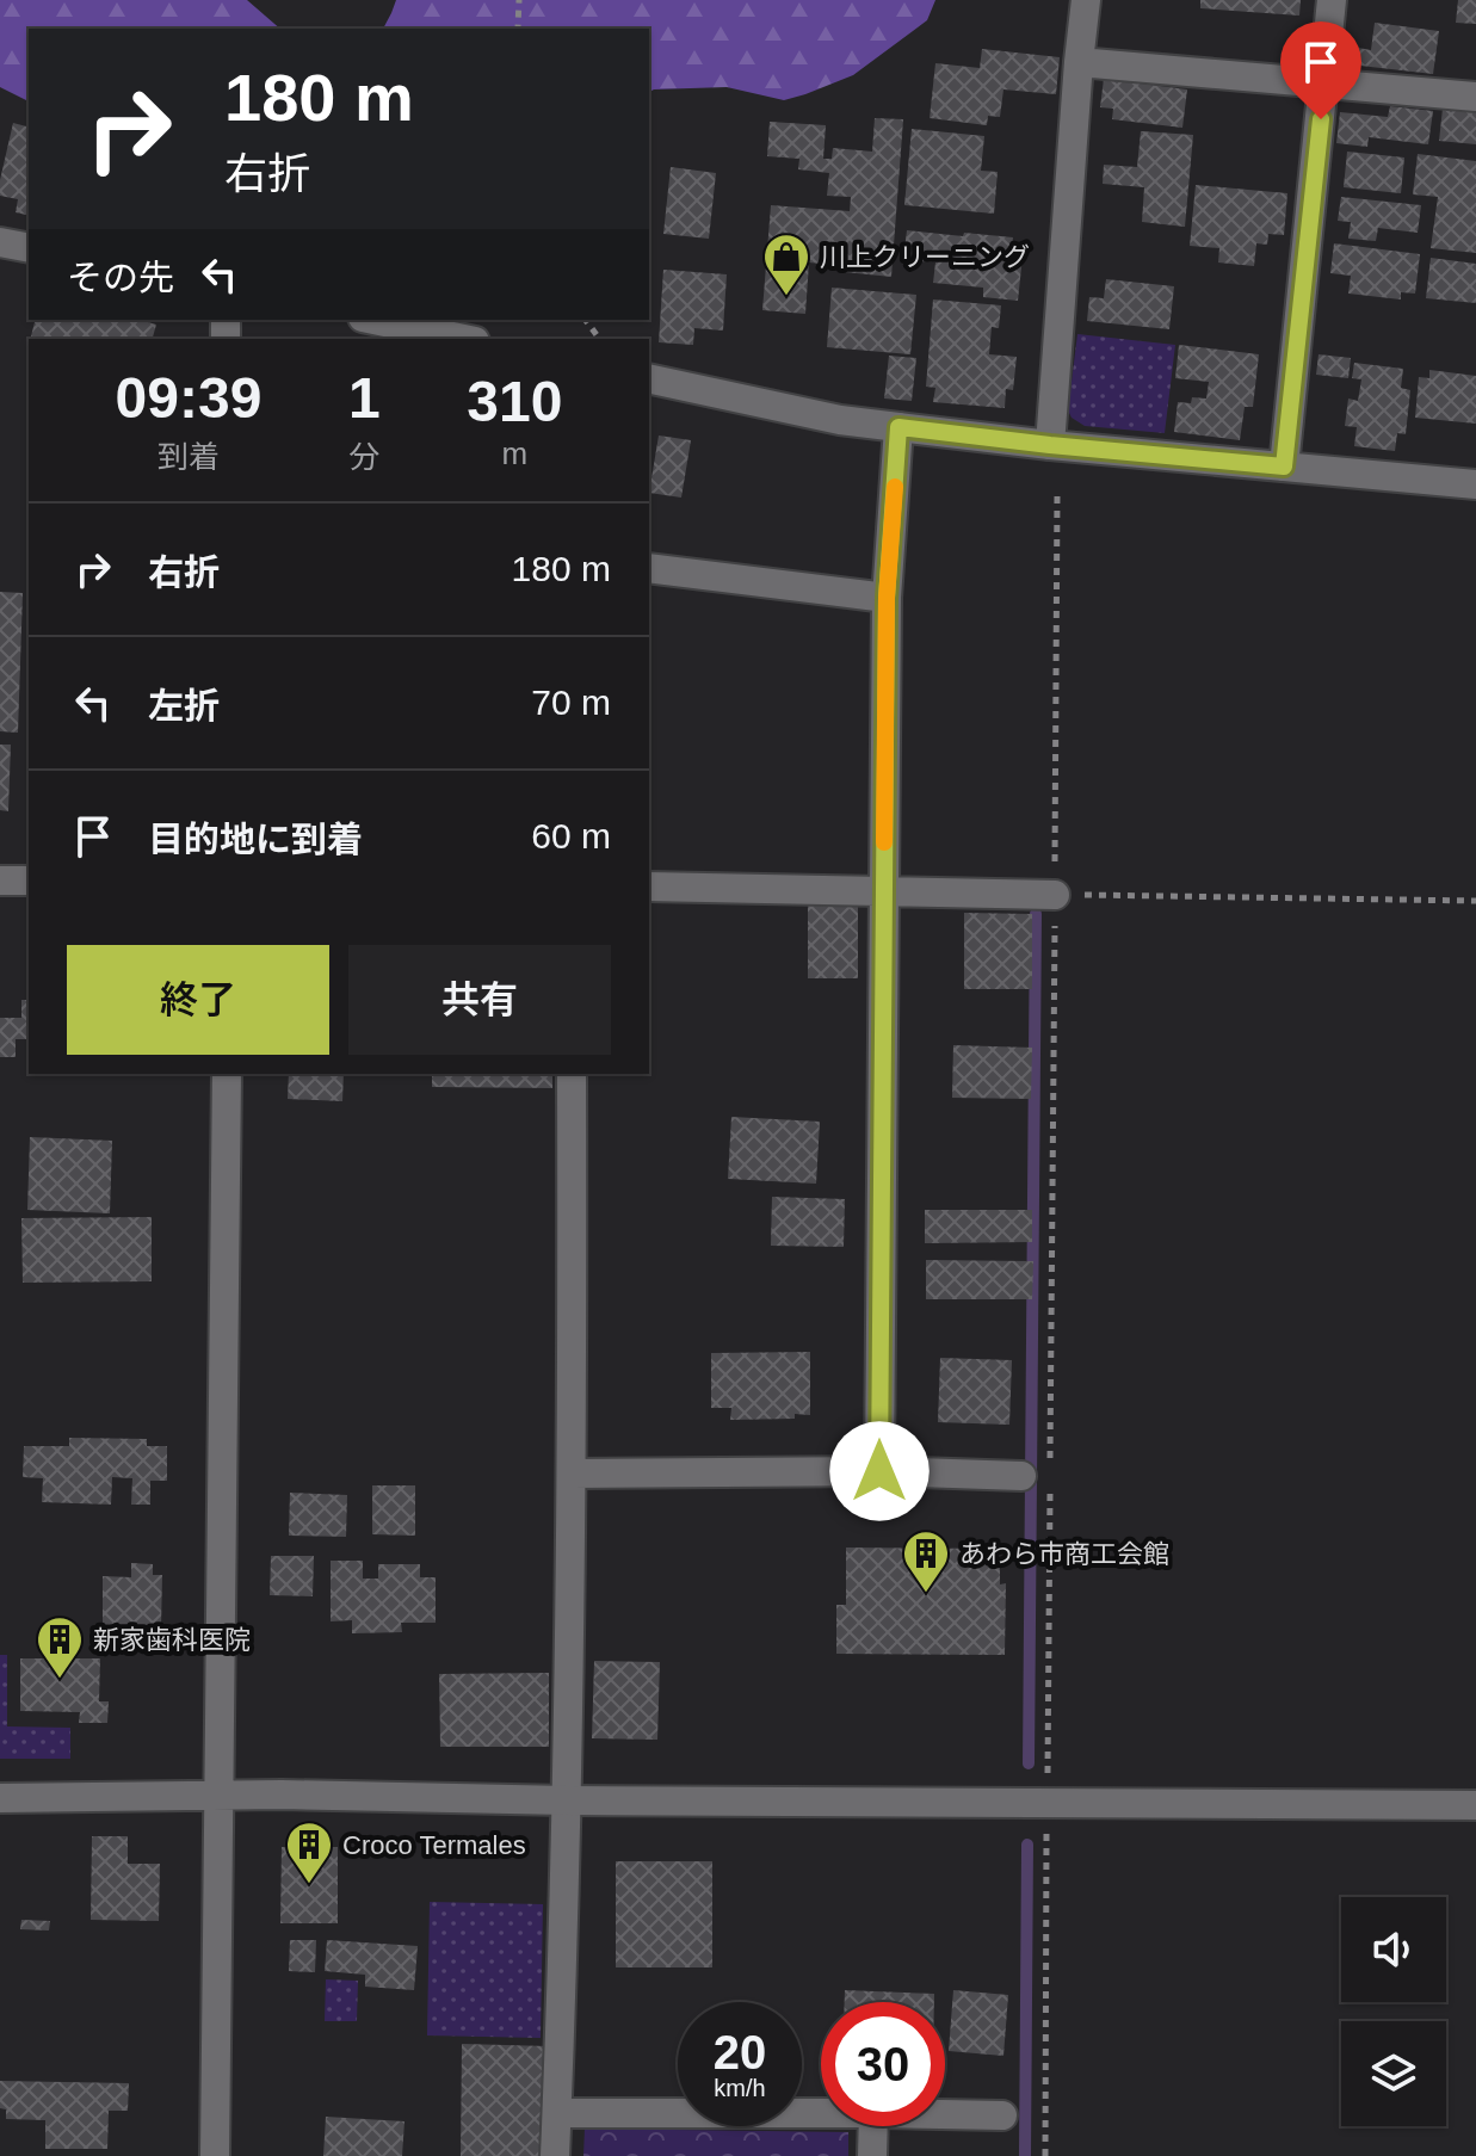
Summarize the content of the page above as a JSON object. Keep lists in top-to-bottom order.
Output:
{
  "places": {
    "shop": ["川上クリーニング"],
    "building": ["あわら市商工会館", "新家歯科医院", "Croco Termales"]
  },
  "page": {
    "turn": ["180 m", "右折"],
    "then": "その先",
    "eta": [
      "09:39",
      "到着",
      "1",
      "分",
      "310",
      "m"
    ],
    "list": [
      {
        "name": "右折",
        "value": "180 m"
      },
      {
        "name": "左折",
        "value": "70 m"
      },
      {
        "name": "目的地に到着",
        "value": "60 m"
      }
    ],
    "buttons": ["終了", "共有"],
    "speed": "20 km/h",
    "limit": "30"
  }
}
